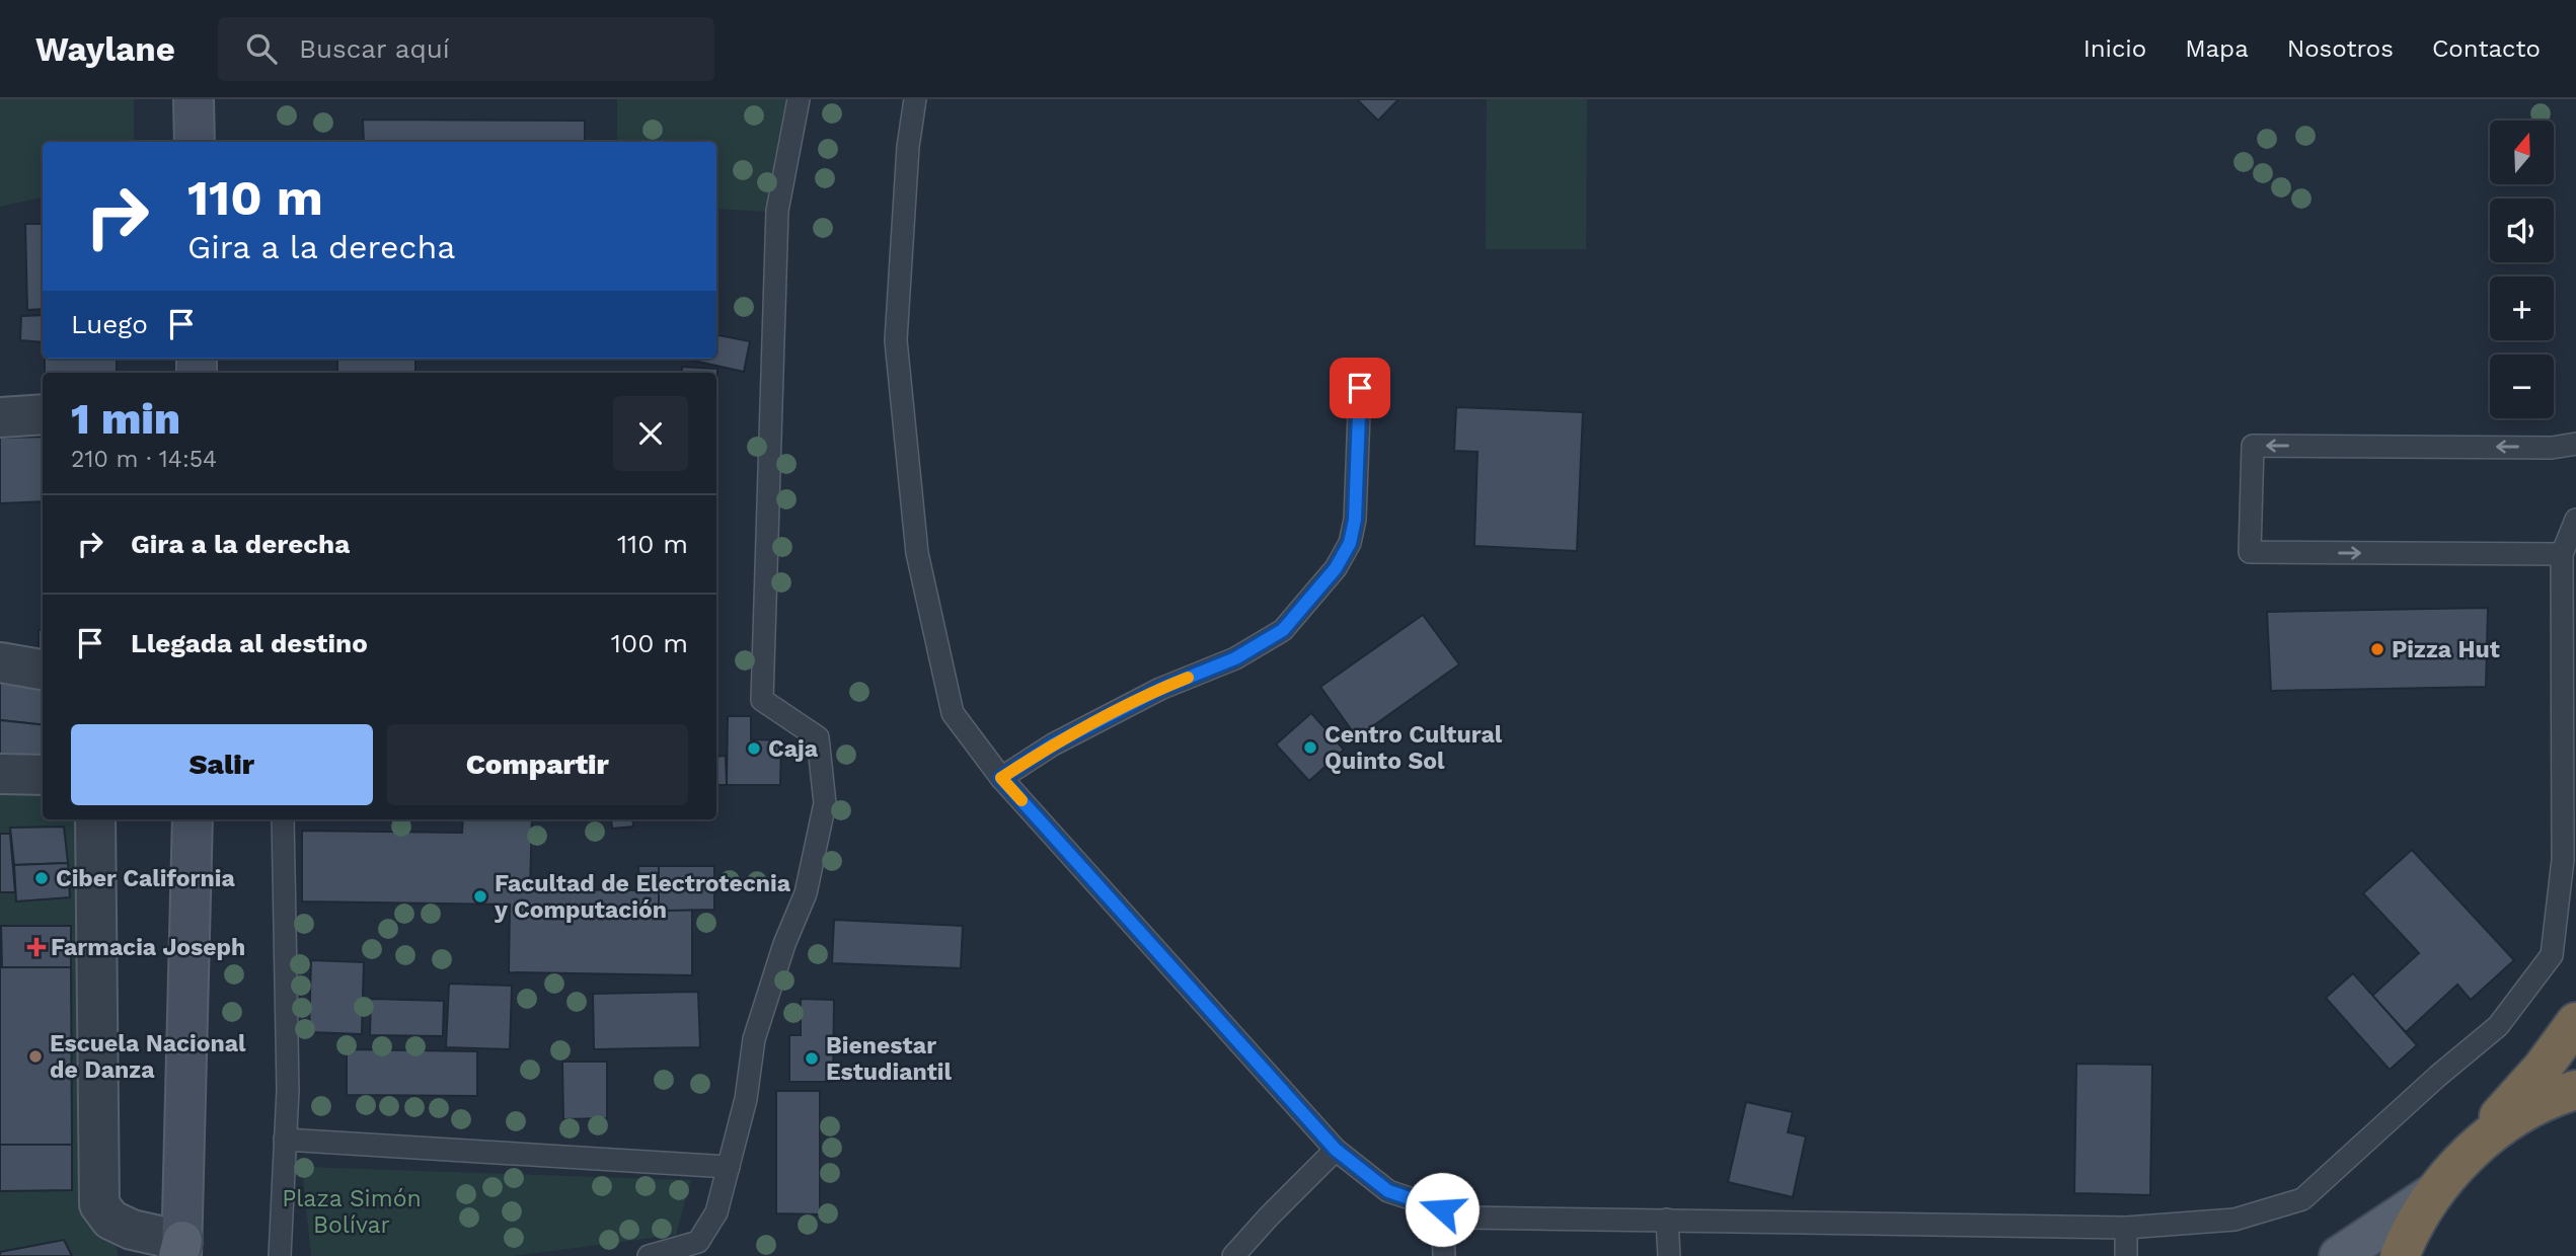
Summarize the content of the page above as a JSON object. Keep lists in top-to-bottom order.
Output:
{
  "parks": ["Plaza Simón Bolívar"],
  "places": {
    "other": [
      "Pizza Hut",
      "Centro Cultural Quinto Sol",
      "Caja",
      "Ciber California",
      "Facultad de Electrotecnia y Computación",
      "Escuela Nacional de Danza",
      "Bienestar Estudiantil"
    ],
    "health": ["Farmacia Joseph"]
  },
  "north": "top",
  "page": {
    "header": "Waylane",
    "search": "Buscar aquí",
    "nav": [
      "Inicio",
      "Mapa",
      "Nosotros",
      "Contacto"
    ],
    "map_buttons": ["+", "−"],
    "turn": ["110 m", "Gira a la derecha"],
    "then": "Luego",
    "heading": ["1 min", "210 m · 14:54"],
    "list": [
      {
        "name": "Gira a la derecha",
        "value": "110 m"
      },
      {
        "name": "Llegada al destino",
        "value": "100 m"
      }
    ],
    "buttons": ["Salir", "Compartir"]
  }
}
